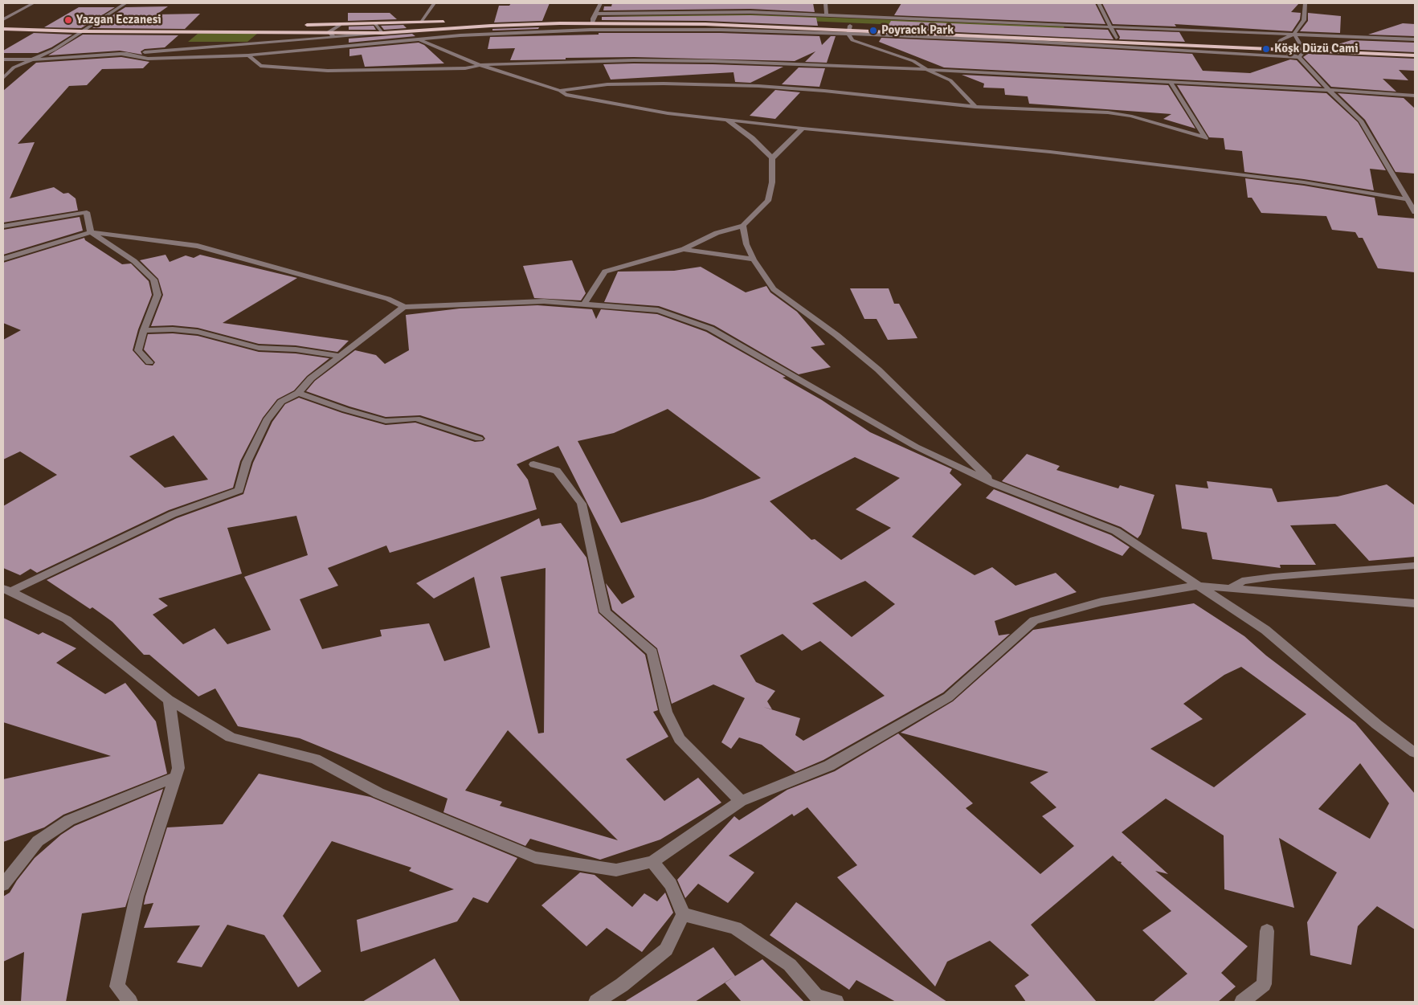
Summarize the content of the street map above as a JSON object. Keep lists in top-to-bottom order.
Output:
{
  "places": ["Yazgan Eczanesi", "Poyracık Park", "Köşk Düzü Cami"]
}
